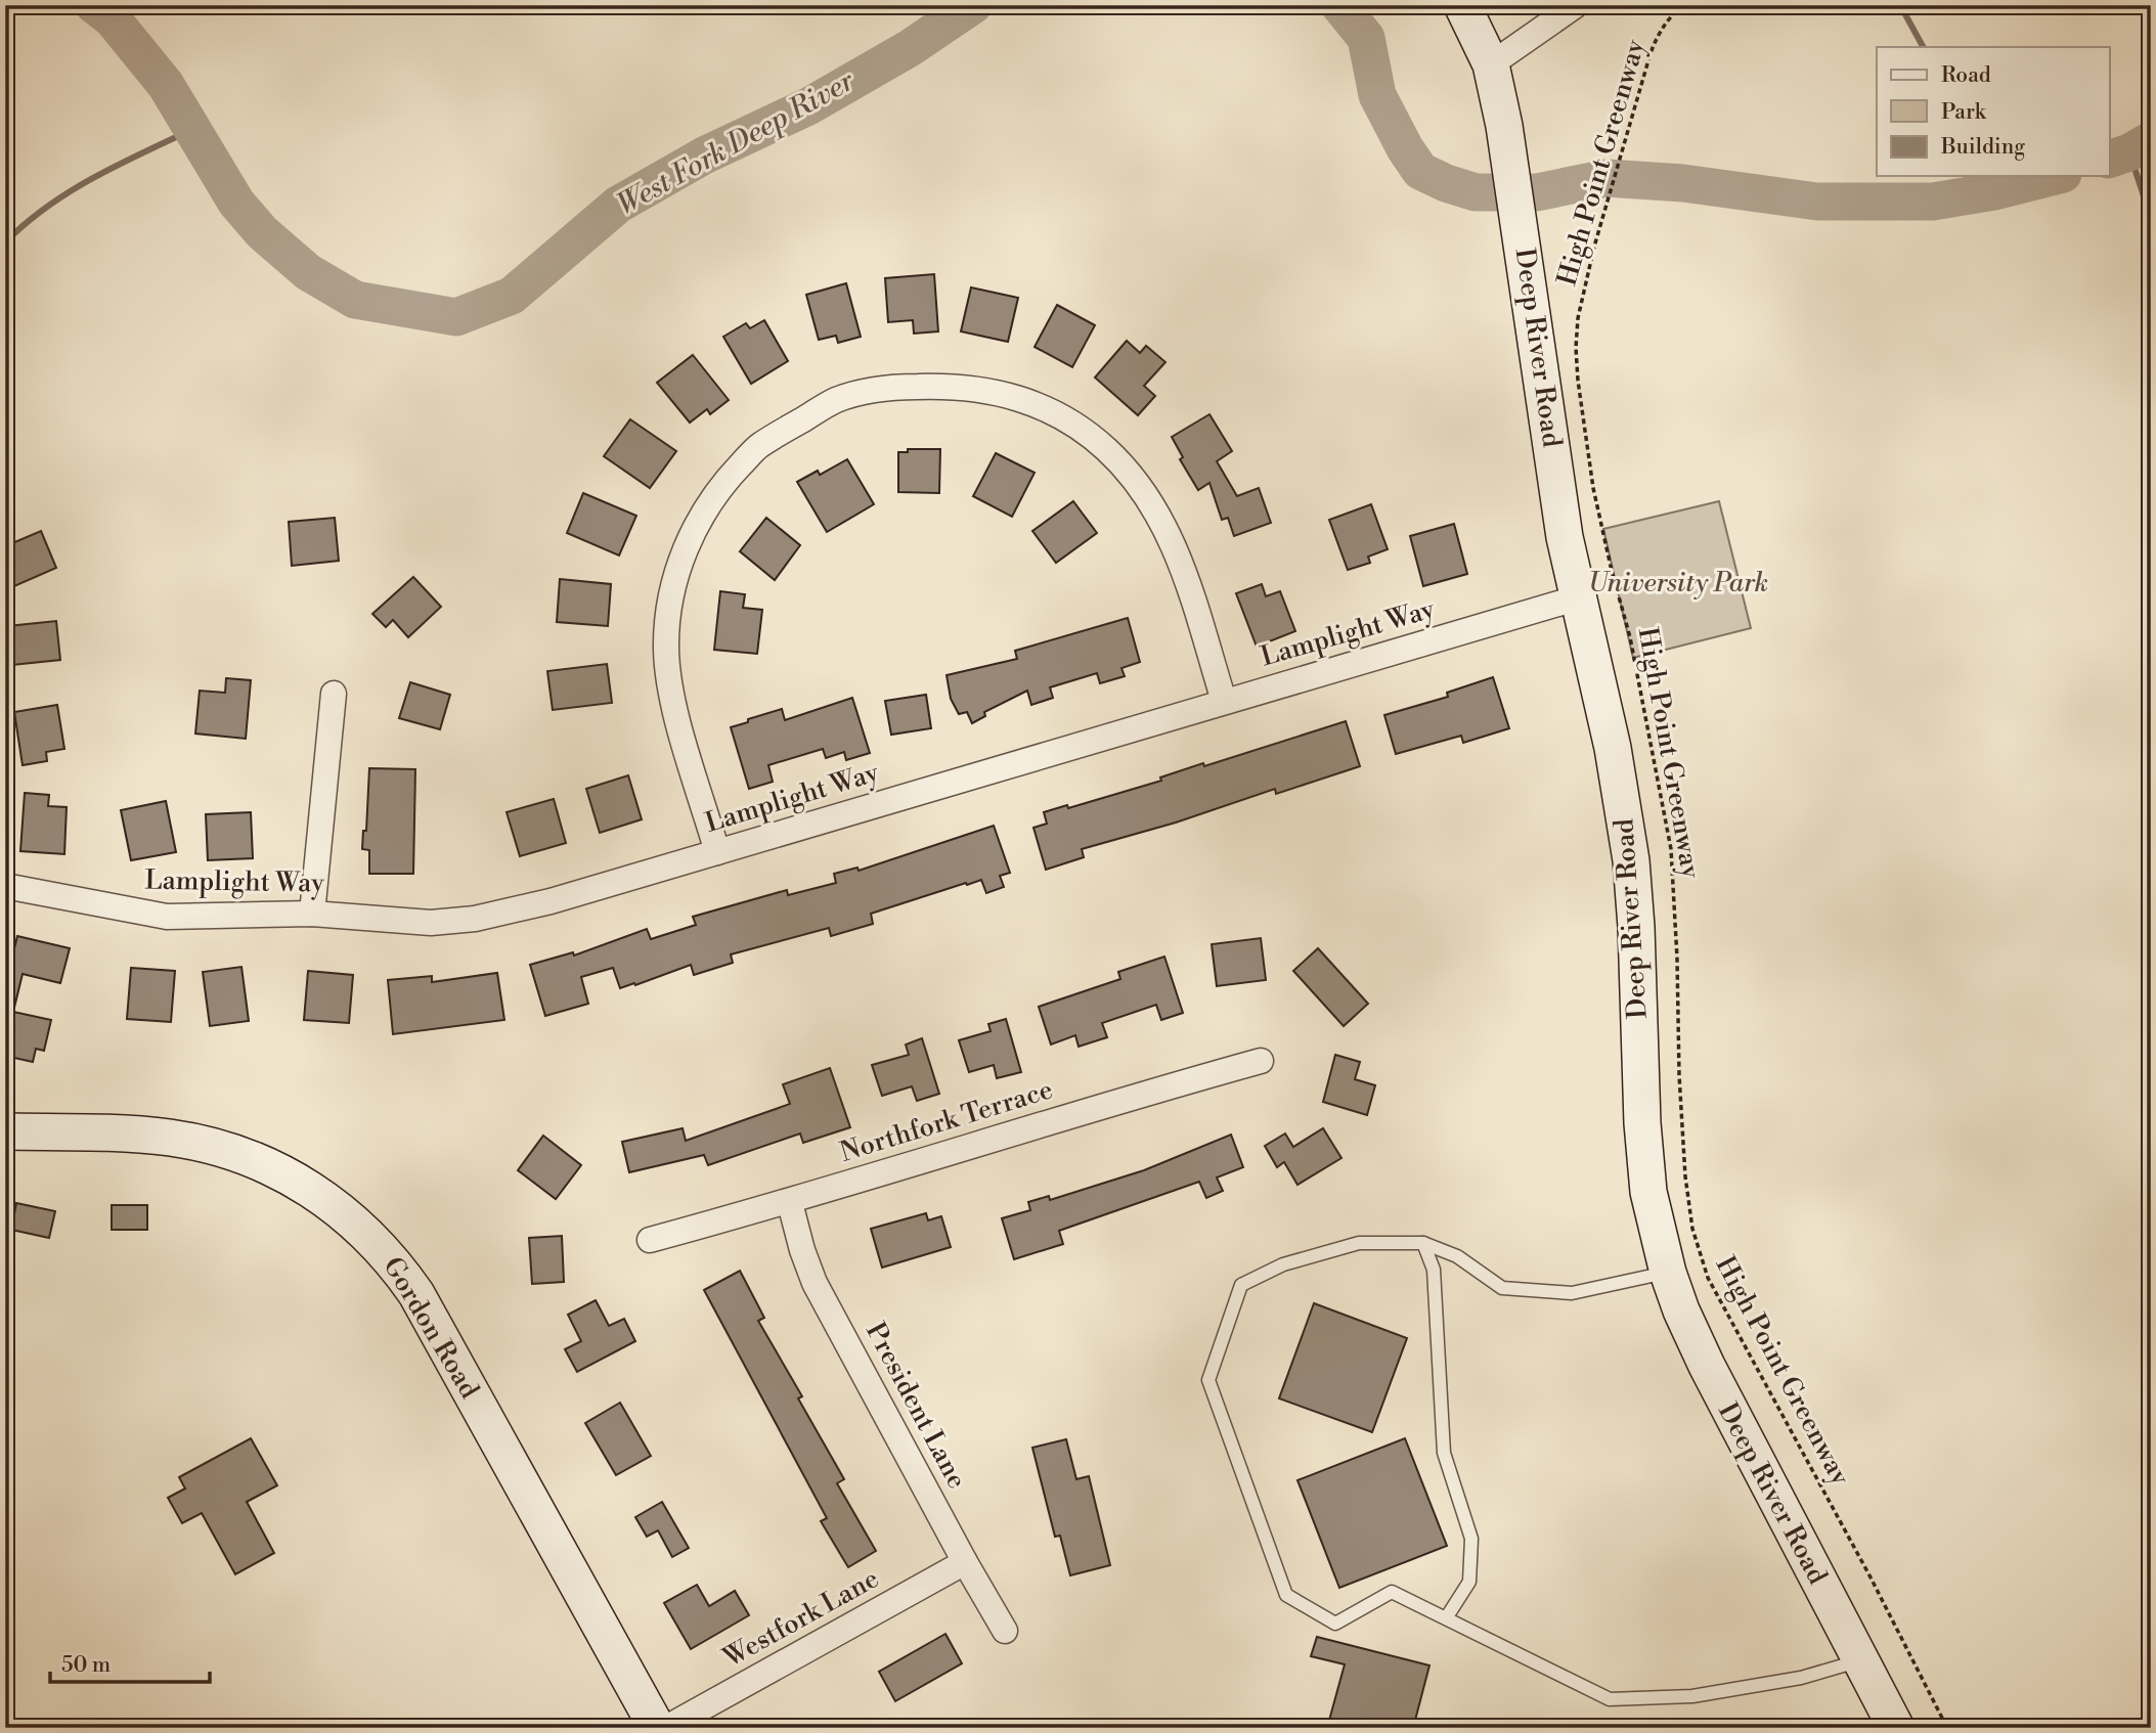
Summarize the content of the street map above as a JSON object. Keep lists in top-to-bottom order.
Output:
{
  "streets": {
    "street": [
      "Deep River Road",
      "Lamplight Way",
      "Northfork Terrace",
      "Gordon Road",
      "President Lane",
      "Westfork Lane"
    ],
    "path": ["High Point Greenway"]
  },
  "crossings": [
    ["Deep River Road", "Lamplight Way"],
    ["Northfork Terrace", "President Lane"],
    ["President Lane", "Westfork Lane"]
  ],
  "water": ["West Fork Deep River"],
  "parks": ["University Park"],
  "legend": ["Road", "Park", "Building"],
  "scale_bar": "50 m"
}
